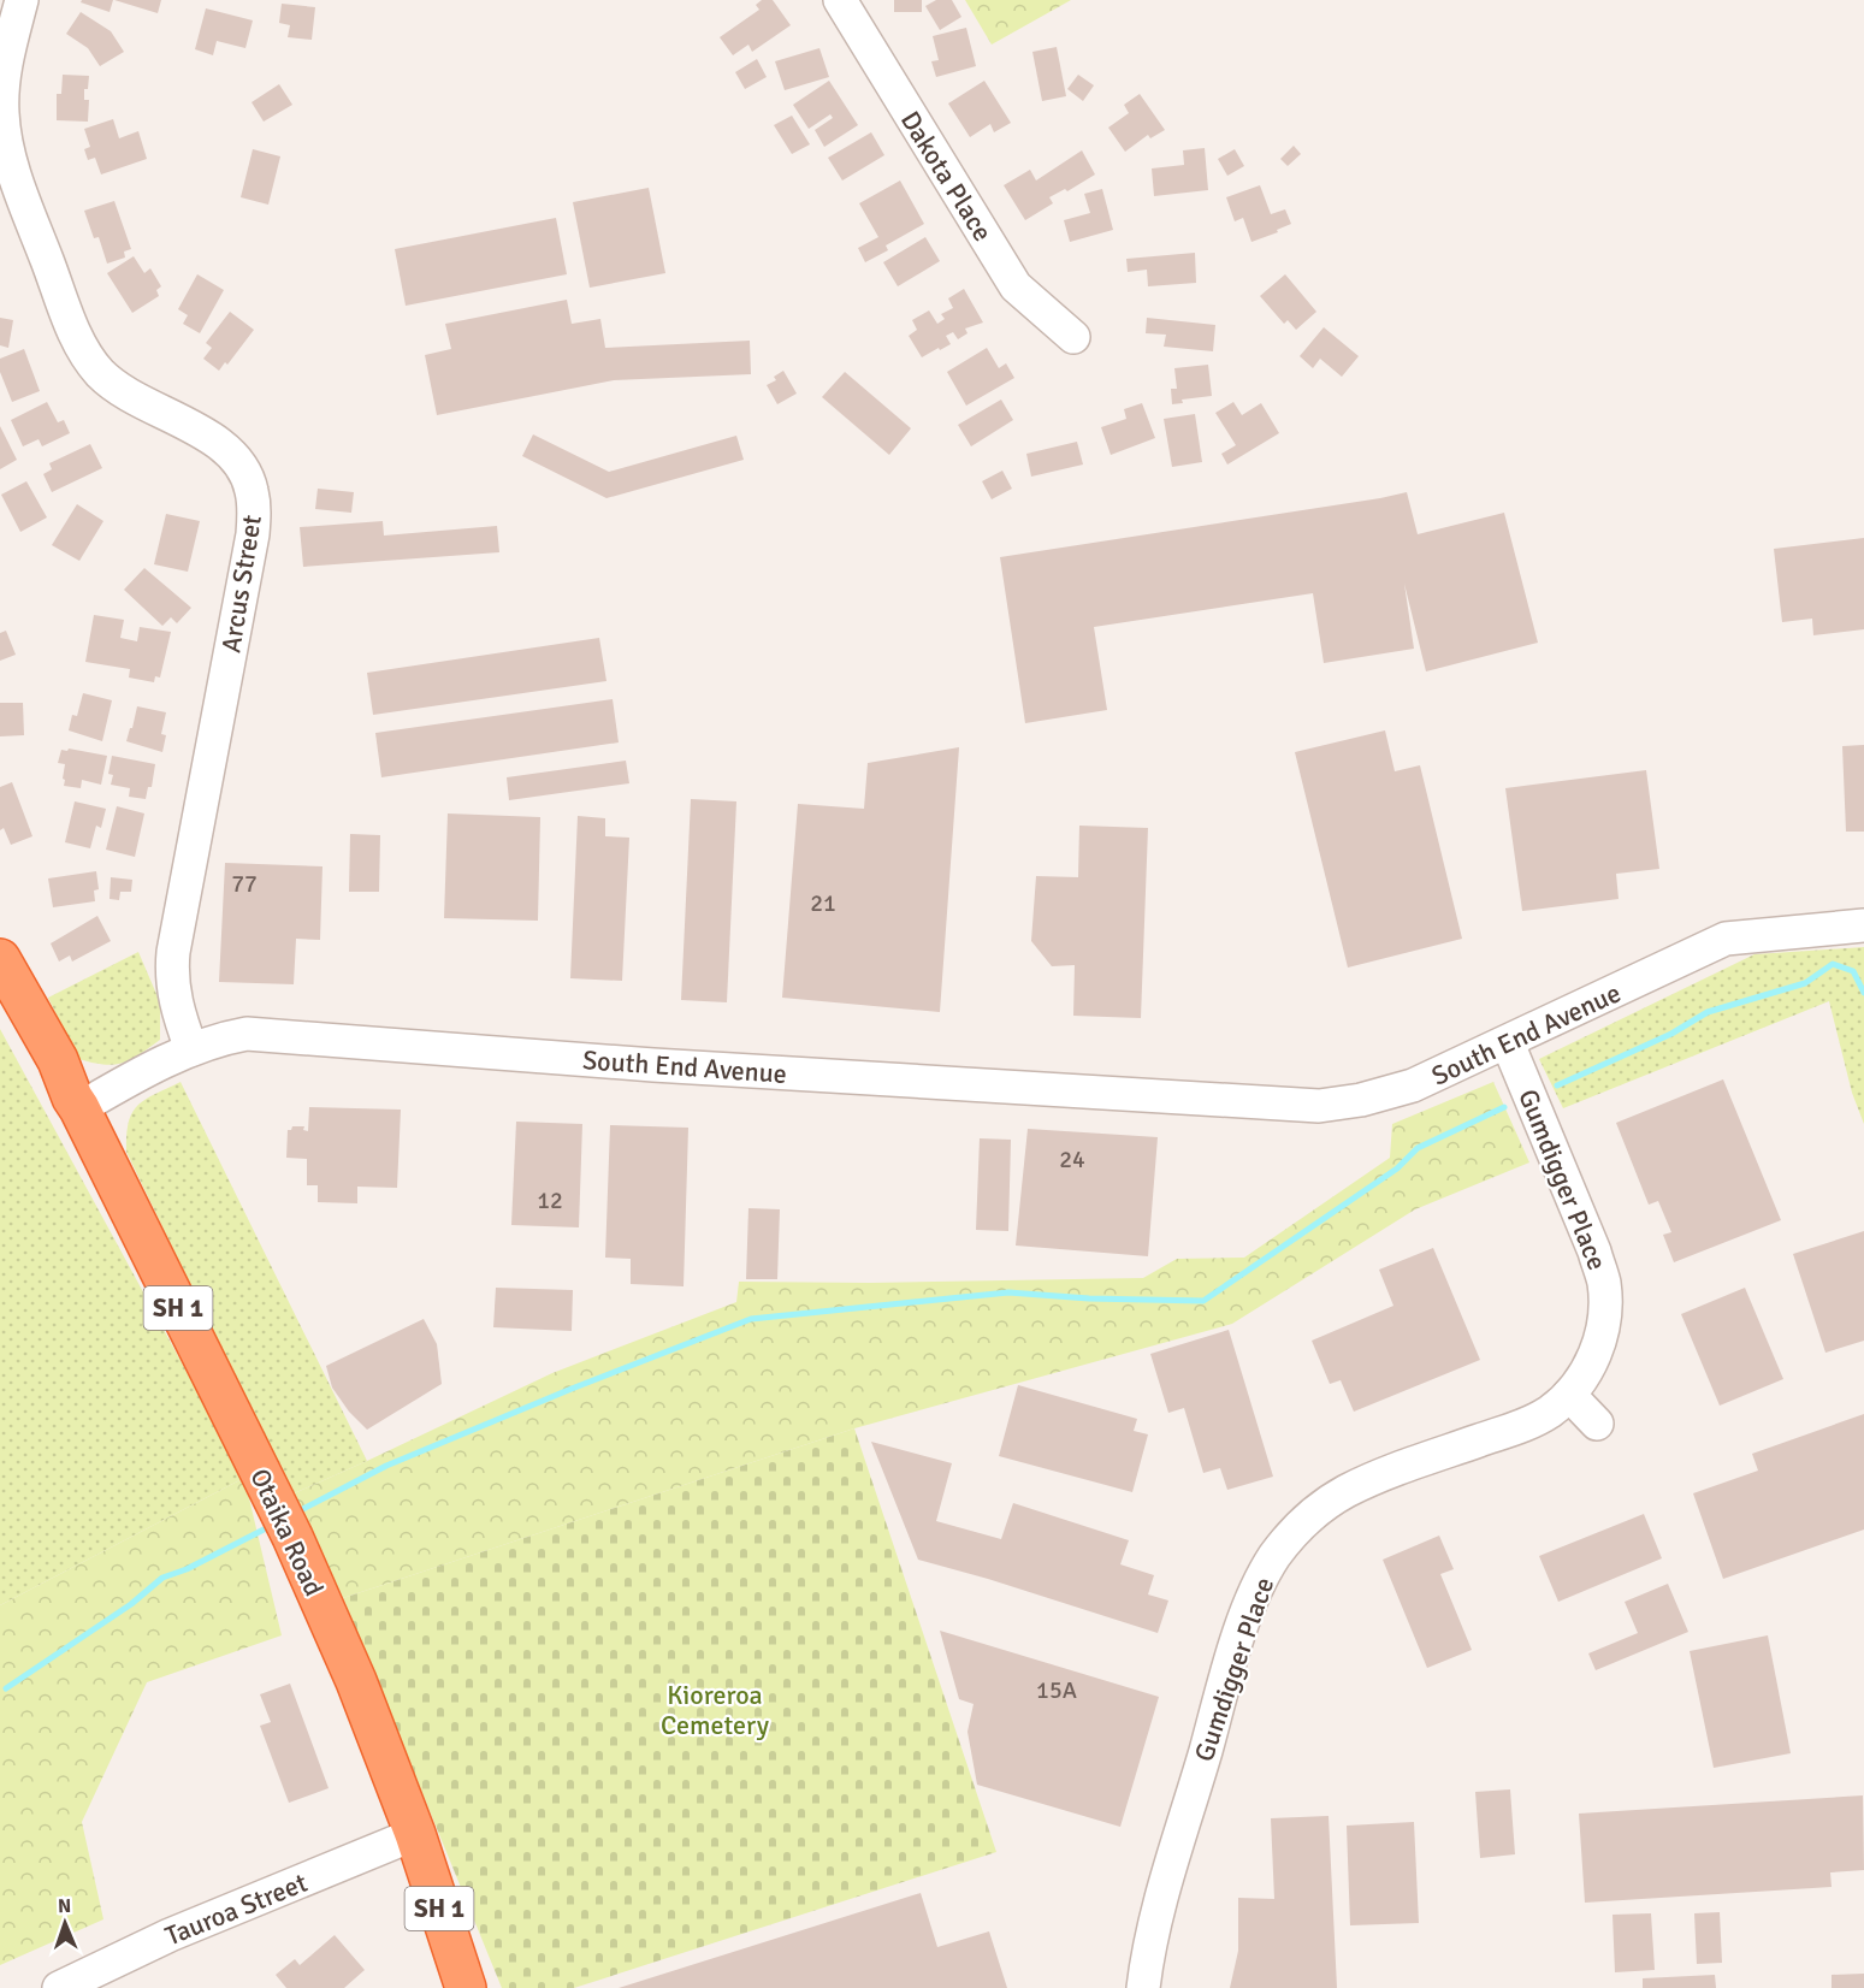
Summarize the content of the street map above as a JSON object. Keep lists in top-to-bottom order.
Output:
{
  "streets": {
    "highway": ["SH 1", "Otaika Road"],
    "street": [
      "Dakota Place",
      "Arcus Street",
      "South End Avenue",
      "Gumdigger Place",
      "Tauroa Street"
    ]
  },
  "crossings": [
    ["Arcus Street", "South End Avenue"],
    ["South End Avenue", "Gumdigger Place"],
    ["Otaika Road", "Tauroa Street"]
  ],
  "parks": ["Kioreroa Cemetery"],
  "house_numbers": [
    "77",
    "21",
    "24",
    "12",
    "15A"
  ],
  "north": "top"
}
